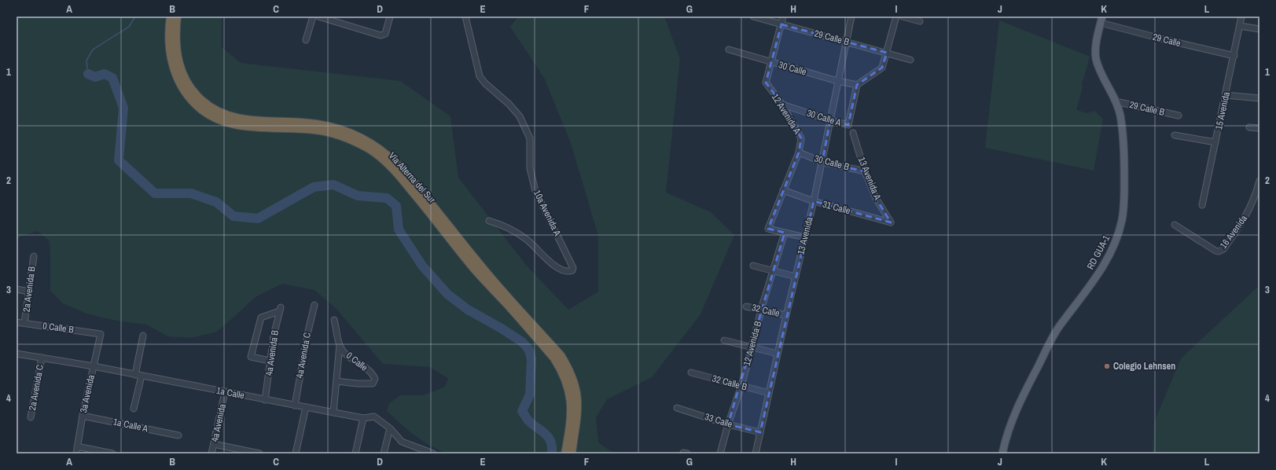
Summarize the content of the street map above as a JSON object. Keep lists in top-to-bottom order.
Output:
{
  "streets": {
    "highway": ["Vía Alterna del Sur"],
    "main road": ["RD GUA-1"],
    "street": [
      "29 Calle B",
      "29 Calle",
      "30 Calle",
      "15 Avenida",
      "12 Avenida A",
      "30 Calle A",
      "30 Calle B",
      "13 Avenida A",
      "31 Calle",
      "10a Avenida A",
      "16 Avenida",
      "13 Avenida",
      "2a Avenida B",
      "32 Calle",
      "0 Calle B",
      "12 Avenida B",
      "4a Avenida B",
      "4a Avenida C",
      "0 Calle",
      "32 Calle B",
      "2a Avenida C",
      "1a Calle",
      "3a Avenida",
      "33 Calle",
      "4a Avenida",
      "1a Calle A"
    ]
  },
  "crossings": [
    ["29 Calle B", "12 Avenida A"],
    ["29 Calle B", "13 Avenida"],
    ["29 Calle B", "RD GUA-1"],
    ["29 Calle", "15 Avenida"],
    ["29 Calle", "RD GUA-1"],
    ["30 Calle", "12 Avenida A"],
    ["30 Calle", "30 Calle A"],
    ["30 Calle", "13 Avenida"],
    ["12 Avenida A", "30 Calle A"],
    ["12 Avenida A", "30 Calle B"],
    ["12 Avenida A", "31 Calle"],
    ["12 Avenida A", "12 Avenida B"],
    ["30 Calle A", "13 Avenida"],
    ["30 Calle B", "13 Avenida A"],
    ["30 Calle B", "13 Avenida"],
    ["13 Avenida A", "31 Calle"],
    ["31 Calle", "13 Avenida"],
    ["13 Avenida", "32 Calle"],
    ["13 Avenida", "32 Calle B"],
    ["13 Avenida", "33 Calle"],
    ["2a Avenida B", "0 Calle B"],
    ["32 Calle", "12 Avenida B"],
    ["0 Calle B", "3a Avenida"],
    ["12 Avenida B", "32 Calle B"],
    ["12 Avenida B", "33 Calle"],
    ["4a Avenida B", "1a Calle"],
    ["4a Avenida C", "1a Calle"],
    ["2a Avenida C", "1a Calle"],
    ["1a Calle", "3a Avenida"],
    ["1a Calle", "4a Avenida"],
    ["3a Avenida", "1a Calle A"]
  ],
  "places": ["Colegio Lehnsen"],
  "grid": {
    "columns": [
      "A",
      "B",
      "C",
      "D",
      "E",
      "F",
      "G",
      "H",
      "I",
      "J",
      "K",
      "L"
    ],
    "rows": [
      "1",
      "2",
      "3",
      "4"
    ]
  }
}
